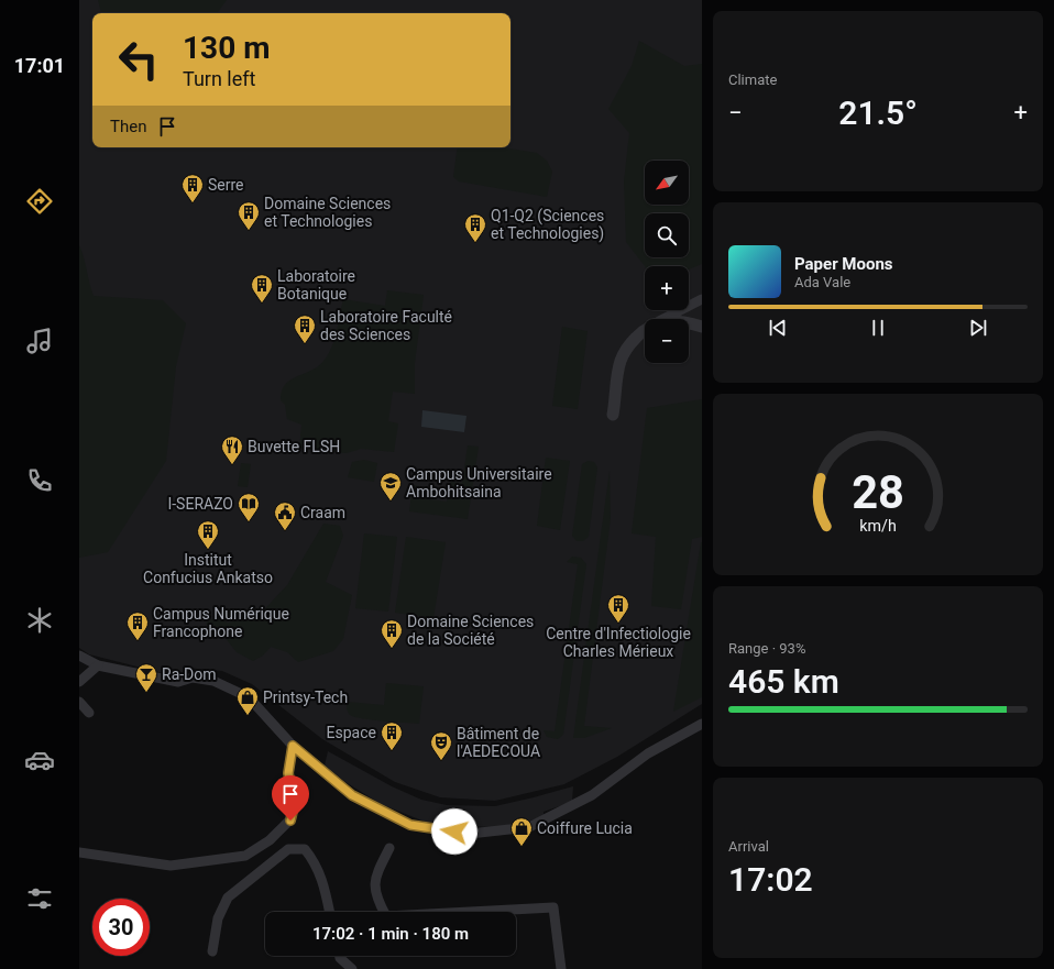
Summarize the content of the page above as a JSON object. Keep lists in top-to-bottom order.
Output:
{
  "places": {
    "building": [
      "Serre",
      "Domaine Sciences et Technologies",
      "Q1-Q2 (Sciences et Technologies)",
      "Laboratoire Botanique",
      "Laboratoire Faculté des Sciences",
      "Institut Confucius Ankatso",
      "Centre d'Infectiologie Charles Mérieux",
      "Campus Numérique Francophone",
      "Domaine Sciences de la Société",
      "Espace"
    ],
    "restaurant": ["Buvette FLSH"],
    "school or university": ["Campus Universitaire Ambohitsaina"],
    "library": ["I-SERAZO"],
    "public building": ["Craam"],
    "bar": ["Ra-Dom"],
    "shop": ["Printsy-Tech", "Coiffure Lucia"],
    "theatre": ["Bâtiment de l'AEDECOUA"]
  },
  "north": "bottom left",
  "page": {
    "tabs": "17:01",
    "tile": [
      "Climate",
      ["Range · 93%", "465 km"],
      ["Arrival", "17:02"]
    ],
    "turn": ["130 m", "Turn left"],
    "heat": ["−", "21.5°", "+"],
    "then": "Then",
    "map_buttons": ["+", "−"],
    "song": ["Paper Moons", "Ada Vale"],
    "limit": "30",
    "trip": "17:02 · 1 min · 180 m",
    "gauge": ["28", "km/h"]
  }
}
